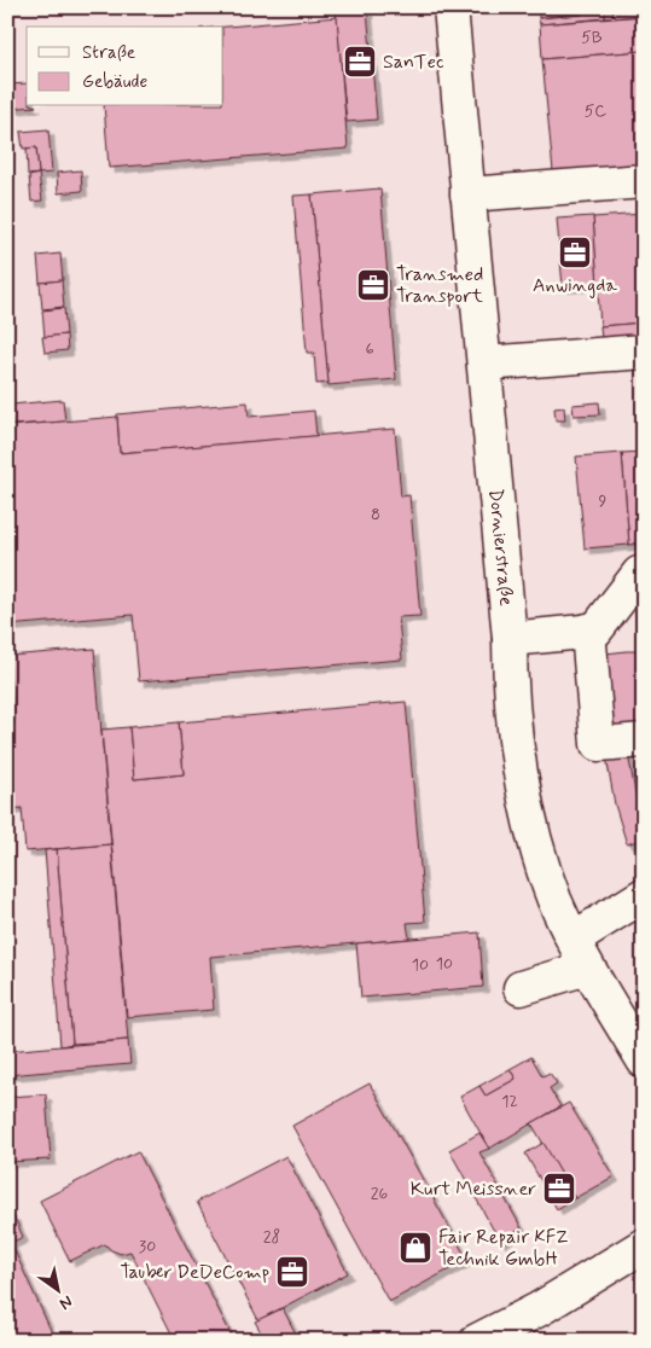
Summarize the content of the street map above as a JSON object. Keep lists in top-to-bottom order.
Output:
{
  "streets": {
    "street": ["Dornierstraße"]
  },
  "places": {
    "office": [
      "SanTec",
      "Anwingda",
      "Transmed Transport",
      "Kurt Meissner",
      "Tauber DeDeComp"
    ],
    "shop": ["Fair Repair KFZ Technik GmbH"]
  },
  "house_numbers": [
    "5B",
    "5C",
    "6",
    "9",
    "8",
    "10",
    "10",
    "12",
    "26",
    "28",
    "30"
  ],
  "legend": ["Straße", "Gebäude"],
  "north": "bottom right"
}
